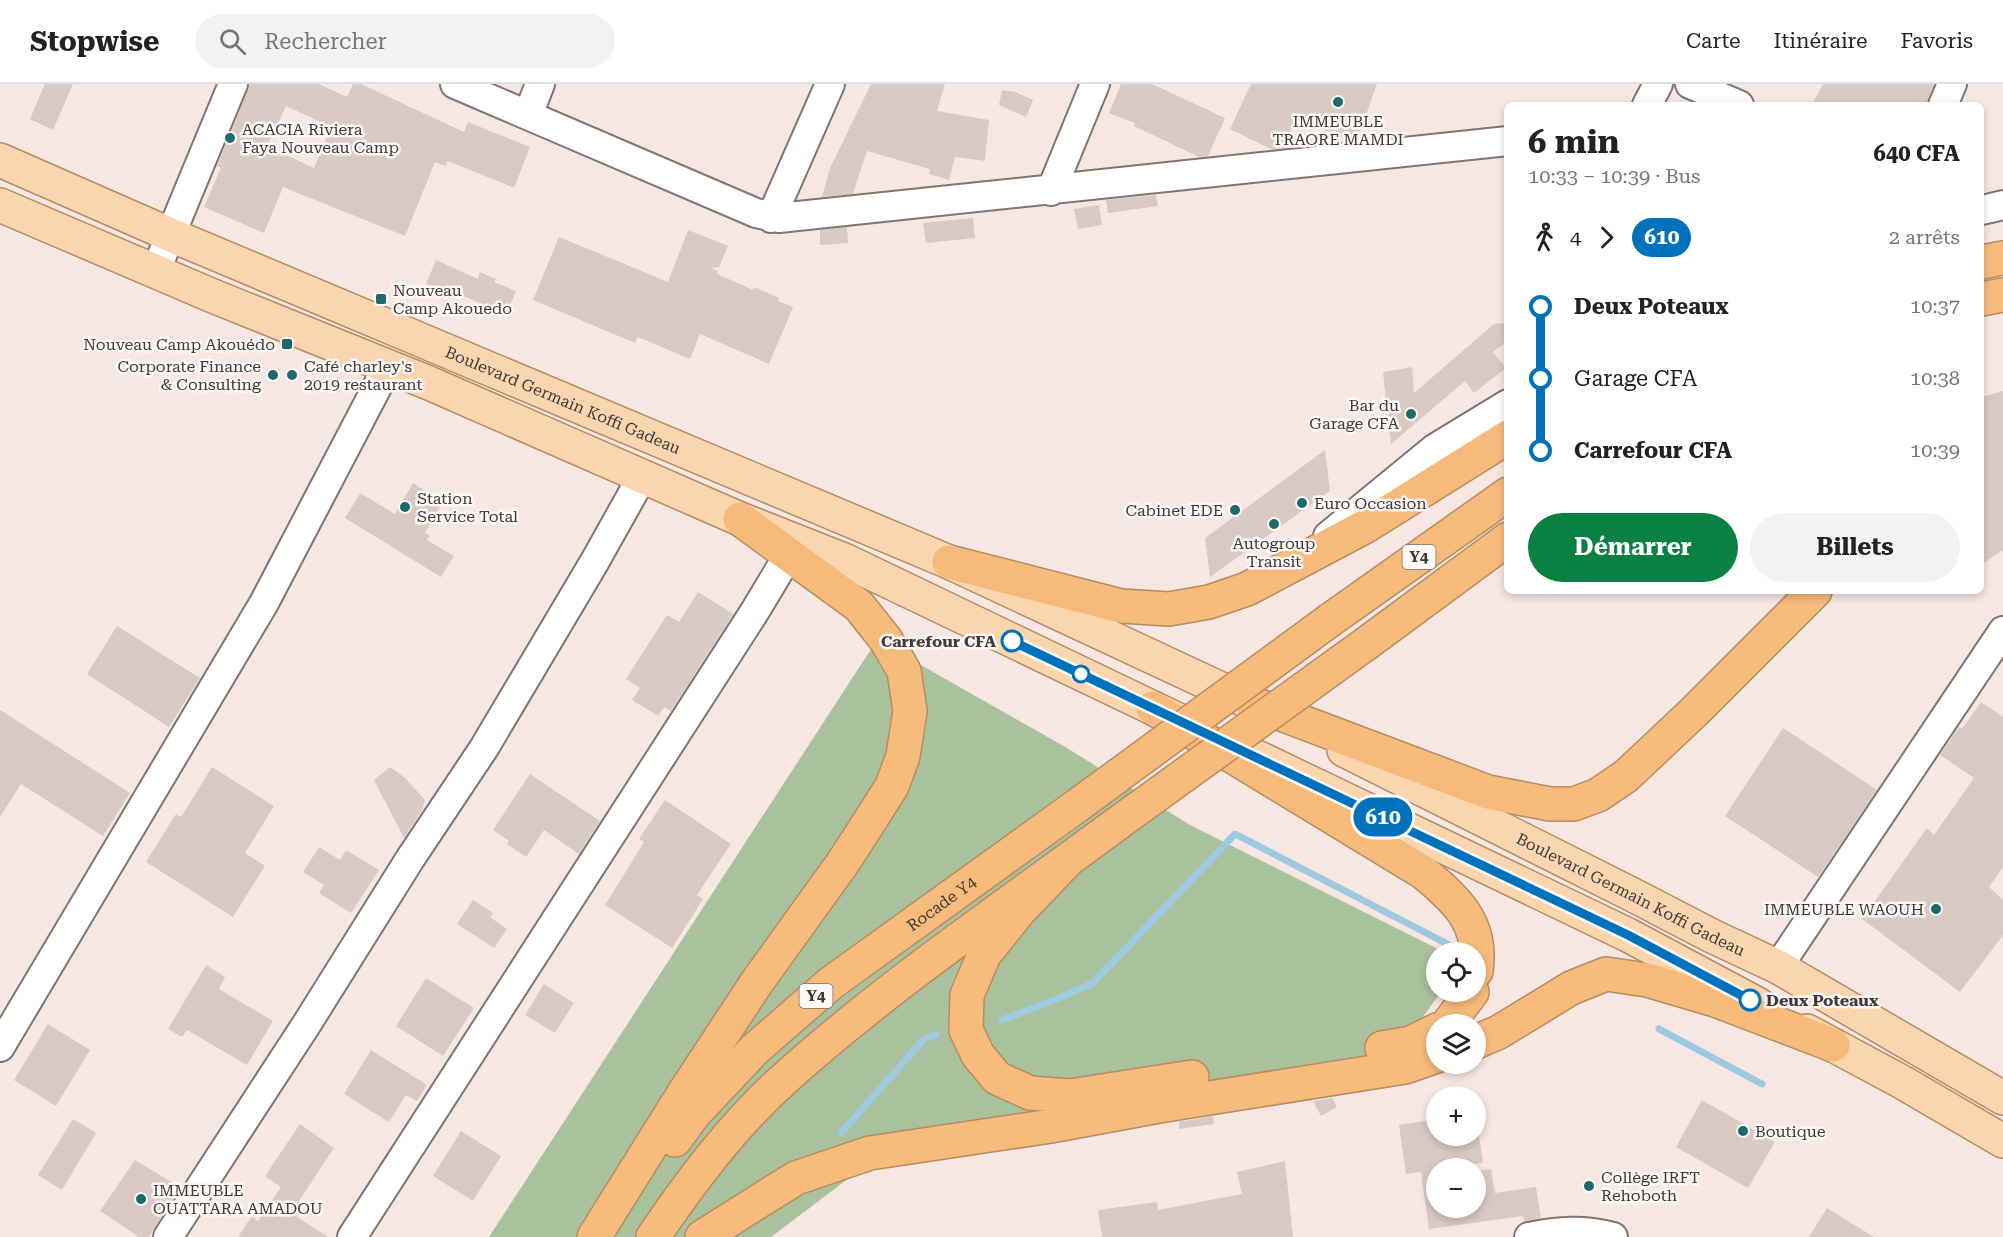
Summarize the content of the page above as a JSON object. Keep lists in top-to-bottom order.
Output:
{
  "streets": {
    "highway": ["Y4", "Rocade Y4"],
    "main road": ["Boulevard Germain Koffi Gadeau"]
  },
  "places": {
    "other": [
      "IMMEUBLE TRAORE MAMDI",
      "ACACIA Riviera Faya Nouveau Camp",
      "Corporate Finance & Consulting",
      "Café charley's 2019 restaurant",
      "Bar du Garage CFA",
      "Euro Occasion",
      "Station Service Total",
      "Cabinet EDE",
      "Autogroup Transit",
      "Carrefour CFA",
      "IMMEUBLE WAOUH",
      "Deux Poteaux",
      "Boutique",
      "Collège IRFT Rehoboth",
      "IMMEUBLE OUATTARA AMADOU"
    ],
    "transit": ["Nouveau Camp Akouedo", "Nouveau Camp Akouédo"]
  },
  "lines": ["bus line 610"],
  "page": {
    "header": "Stopwise",
    "search": "Rechercher",
    "nav": ["Carte", "Itinéraire", "Favoris"],
    "on_map": "610",
    "heading": ["6 min", "10:33 – 10:39 · Bus", "640 CFA"],
    "legs": ["4", "610", "2 arrêts"],
    "list": [
      {
        "name": "Deux Poteaux",
        "value": "10:37"
      },
      {
        "name": "Garage CFA",
        "value": "10:38"
      },
      {
        "name": "Carrefour CFA",
        "value": "10:39"
      }
    ],
    "buttons": ["Démarrer", "Billets"],
    "map_buttons": ["+", "−"]
  }
}
